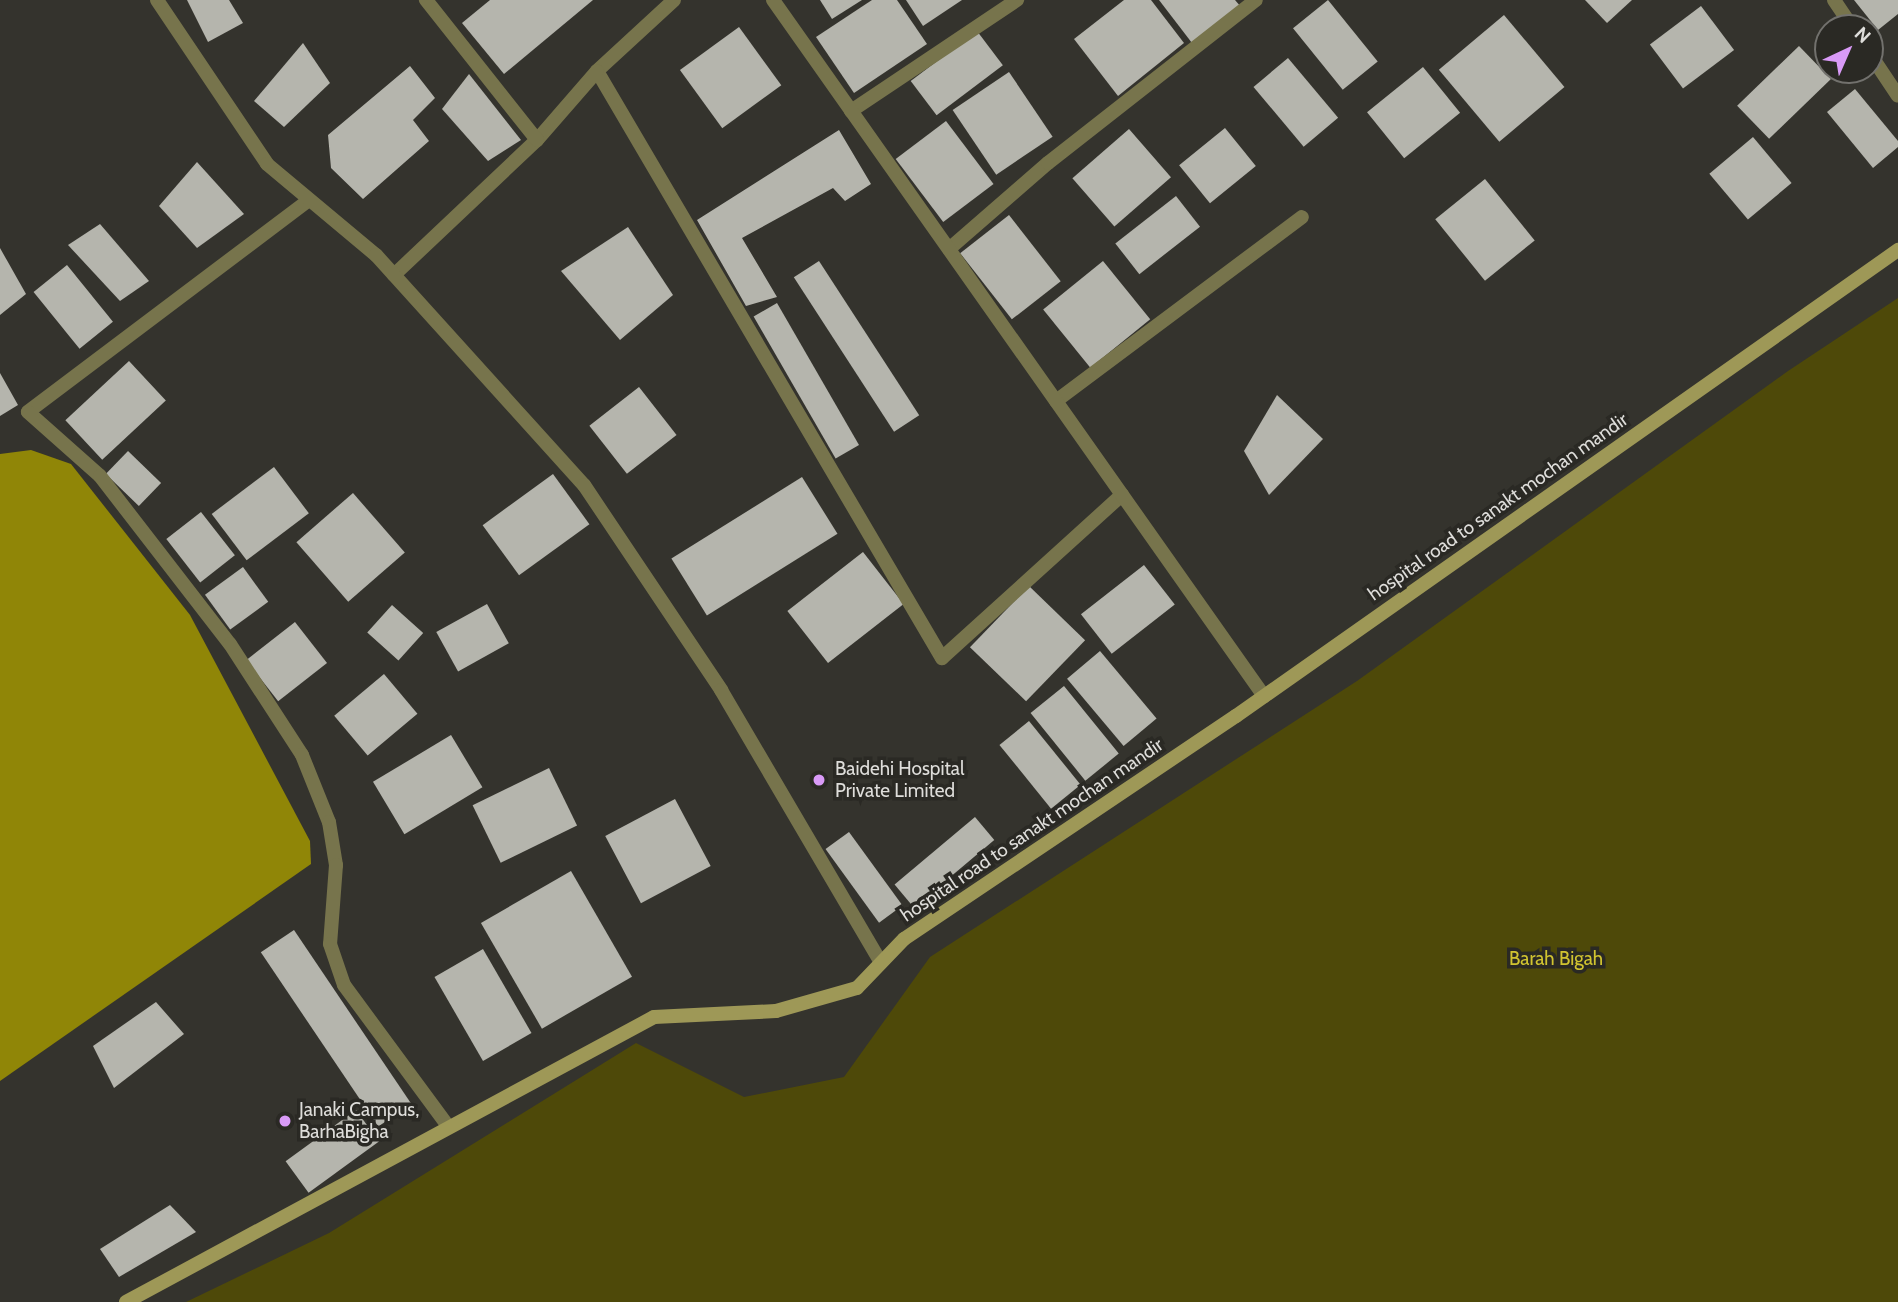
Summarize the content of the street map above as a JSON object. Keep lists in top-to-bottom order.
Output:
{
  "streets": {
    "street": ["hospital road to sanakt mochan mandir"]
  },
  "parks": ["Barah Bigah"],
  "places": ["Baidehi Hospital Private Limited", "Janaki Campus, BarhaBigha"],
  "north": "top right"
}
